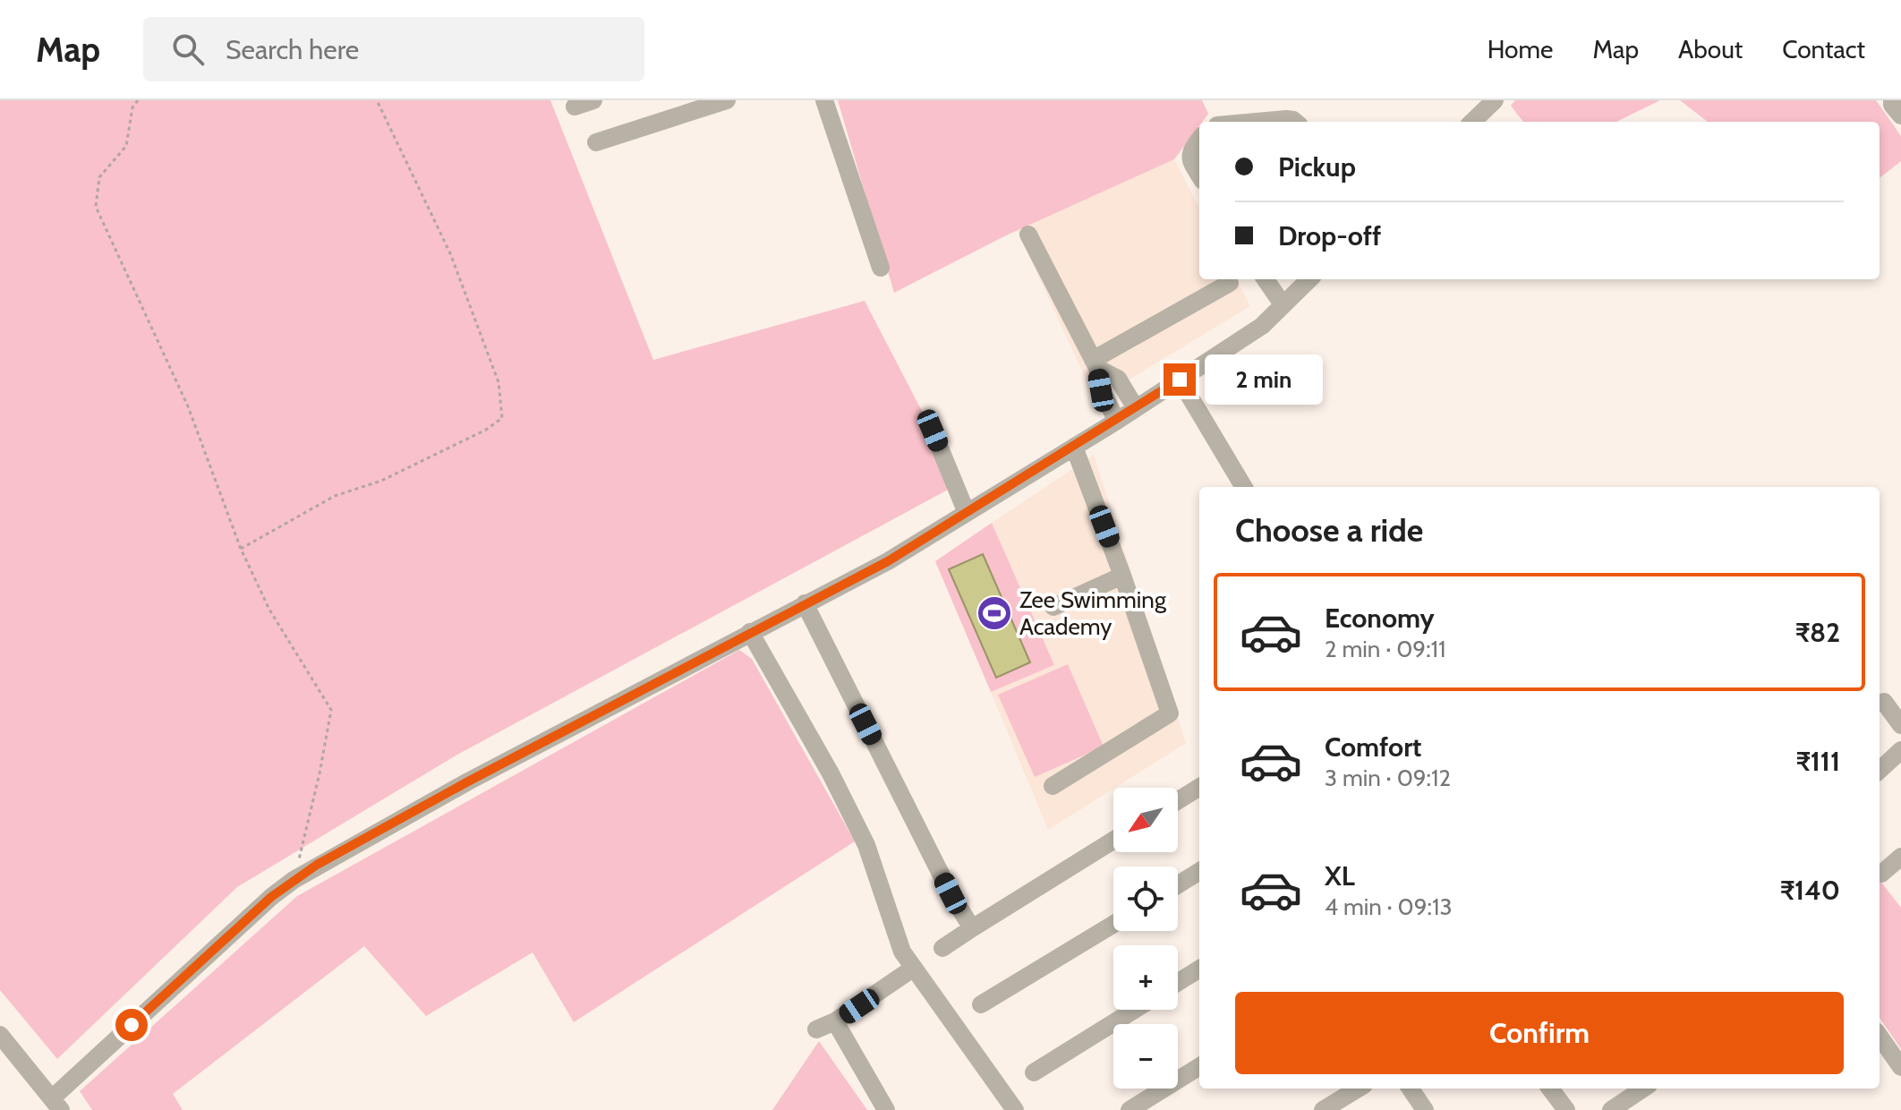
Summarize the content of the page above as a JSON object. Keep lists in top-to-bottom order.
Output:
{
  "places": {
    "sports": ["Zee Swimming Academy"]
  },
  "north": "bottom left",
  "page": {
    "header": "Map",
    "search": "Search here",
    "nav": [
      "Home",
      "Map",
      "About",
      "Contact"
    ],
    "banner": ["Pickup", "Drop-off"],
    "bubble": "2 min",
    "heading": "Choose a ride",
    "list": [
      {
        "name": "Economy",
        "note": "2 min · 09:11",
        "value": "₹82"
      },
      {
        "name": "Comfort",
        "note": "3 min · 09:12",
        "value": "₹111"
      },
      {
        "name": "XL",
        "note": "4 min · 09:13",
        "value": "₹140"
      }
    ],
    "map_buttons": ["+", "−"],
    "buttons": "Confirm"
  }
}
